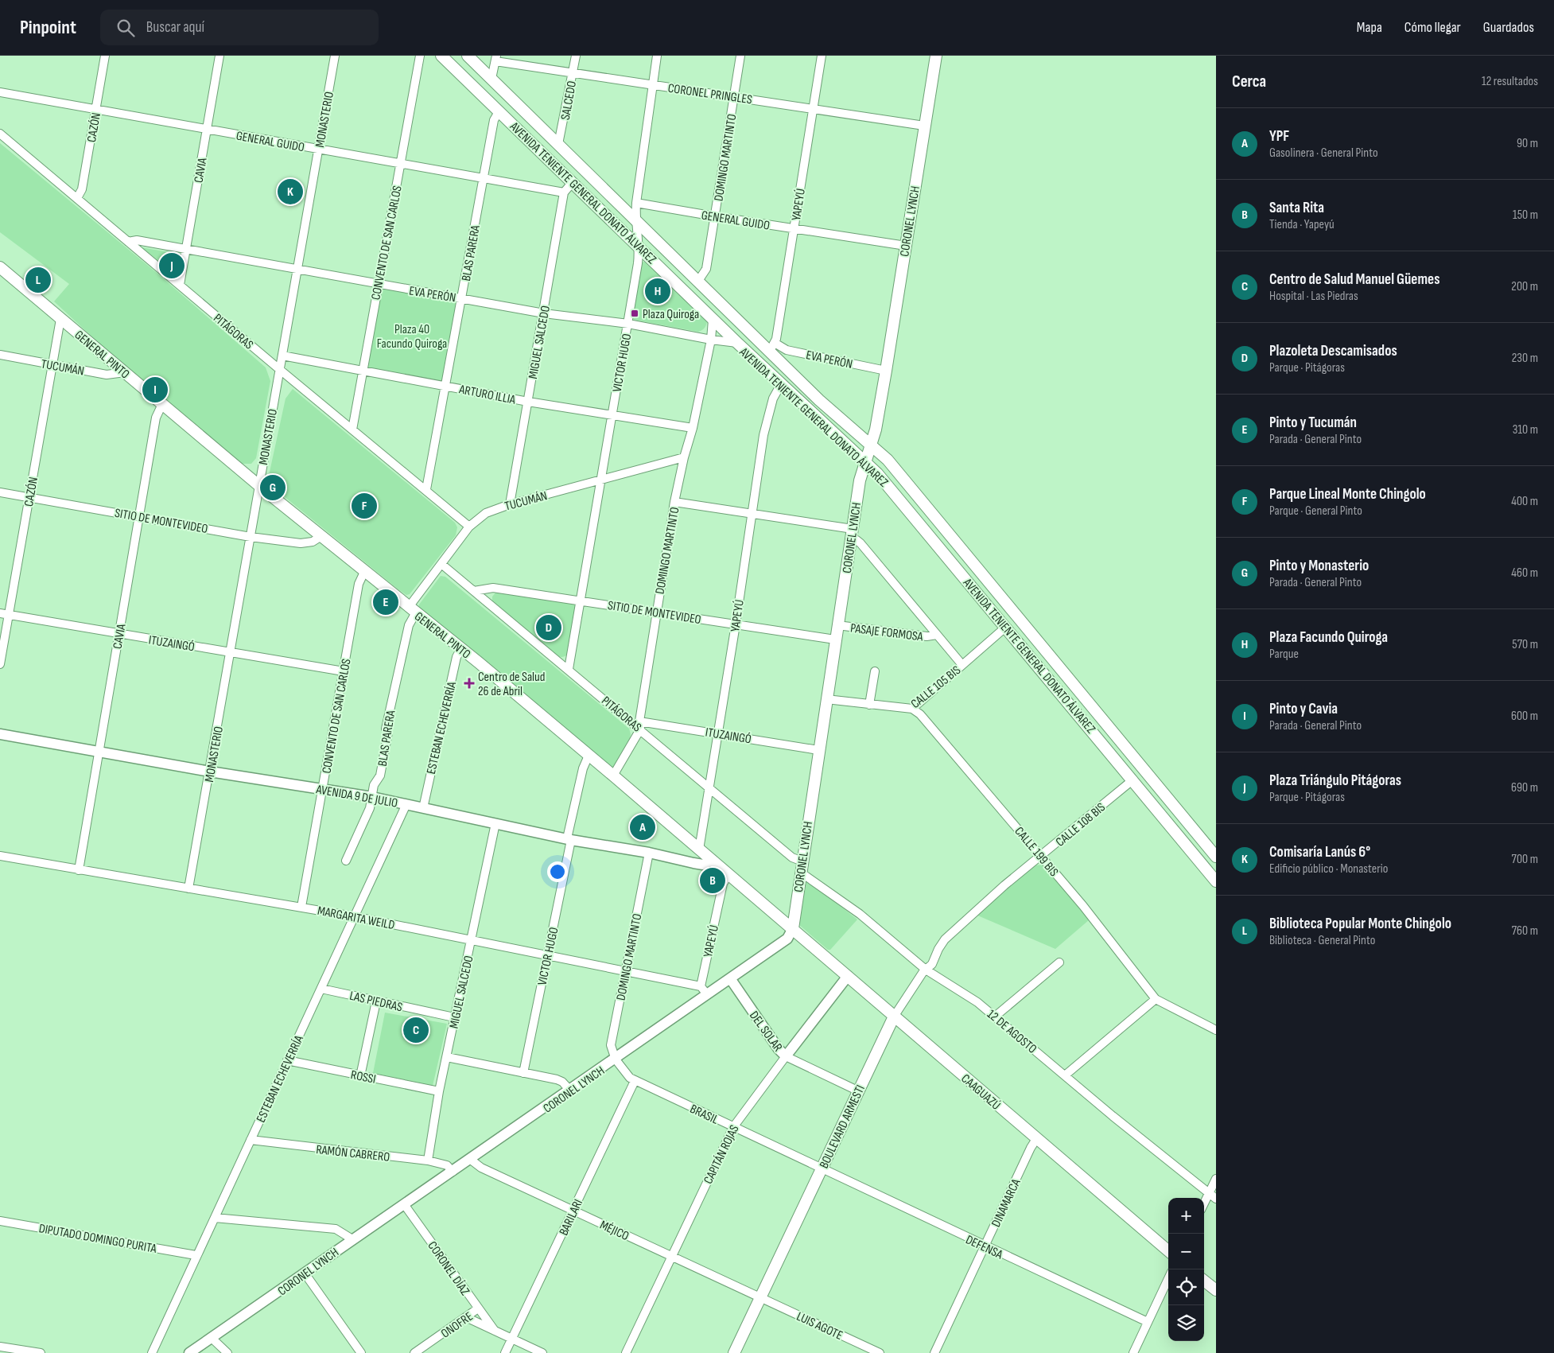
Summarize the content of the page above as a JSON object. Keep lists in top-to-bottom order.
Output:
{
  "streets": {
    "main road": [
      "AVENIDA TENIENTE GENERAL DONATO ÁLVAREZ",
      "CORONEL LYNCH",
      "GENERAL PINTO",
      "CAAGUAZÚ",
      "BOULEVARD ARMESTI"
    ],
    "street": [
      "CORONEL PRINGLES",
      "SALCEDO",
      "MONASTERIO",
      "CAZÓN",
      "GENERAL GUIDO",
      "DOMINGO MARTINTO",
      "CAVIA",
      "YAPEYÚ",
      "CONVENTO DE SAN CARLOS",
      "BLAS PARERA",
      "EVA PERÓN",
      "PITÁGORAS",
      "MIGUEL SALCEDO",
      "VICTOR HUGO",
      "TUCUMÁN",
      "ARTURO ILLIA",
      "SITIO DE MONTEVIDEO",
      "PASAJE FORMOSA",
      "ITUZAINGÓ",
      "CALLE 105 BIS",
      "ESTEBAN ECHEVERRÍA",
      "AVENIDA 9 DE JULIO",
      "CALLE 108 BIS",
      "CALLE 199 BIS",
      "MARGARITA WEILD",
      "LAS PIEDRAS",
      "DEL SOLAR",
      "12 DE AGOSTO",
      "ROSSI",
      "BRASIL",
      "RAMÓN CABRERO",
      "CAPITÁN ROJAS",
      "DINAMARCA",
      "BARILARI",
      "MÉJICO",
      "DIPUTADO DOMINGO PURITA",
      "DEFENSA",
      "CORONEL DÍAZ",
      "ONOFRE",
      "LUIS AGOTE"
    ]
  },
  "crossings": [
    ["CORONEL PRINGLES", "SALCEDO"],
    ["CORONEL PRINGLES", "DOMINGO MARTINTO"],
    ["CORONEL PRINGLES", "YAPEYÚ"],
    ["CORONEL PRINGLES", "CORONEL LYNCH"],
    ["CORONEL PRINGLES", "VICTOR HUGO"],
    ["SALCEDO", "AVENIDA TENIENTE GENERAL DONATO ÁLVAREZ"],
    ["MONASTERIO", "GENERAL GUIDO"],
    ["MONASTERIO", "EVA PERÓN"],
    ["MONASTERIO", "PITÁGORAS"],
    ["MONASTERIO", "GENERAL PINTO"],
    ["MONASTERIO", "ARTURO ILLIA"],
    ["MONASTERIO", "SITIO DE MONTEVIDEO"],
    ["MONASTERIO", "ITUZAINGÓ"],
    ["MONASTERIO", "AVENIDA 9 DE JULIO"],
    ["MONASTERIO", "MARGARITA WEILD"],
    ["CAZÓN", "GENERAL GUIDO"],
    ["CAZÓN", "PITÁGORAS"],
    ["CAZÓN", "GENERAL PINTO"],
    ["CAZÓN", "TUCUMÁN"],
    ["CAZÓN", "SITIO DE MONTEVIDEO"],
    ["CAZÓN", "ITUZAINGÓ"],
    ["GENERAL GUIDO", "DOMINGO MARTINTO"],
    ["GENERAL GUIDO", "CAVIA"],
    ["GENERAL GUIDO", "YAPEYÚ"],
    ["GENERAL GUIDO", "CORONEL LYNCH"],
    ["GENERAL GUIDO", "CONVENTO DE SAN CARLOS"],
    ["GENERAL GUIDO", "BLAS PARERA"],
    ["GENERAL GUIDO", "MIGUEL SALCEDO"],
    ["GENERAL GUIDO", "VICTOR HUGO"],
    ["DOMINGO MARTINTO", "AVENIDA TENIENTE GENERAL DONATO ÁLVAREZ"],
    ["DOMINGO MARTINTO", "CORONEL LYNCH"],
    ["DOMINGO MARTINTO", "EVA PERÓN"],
    ["DOMINGO MARTINTO", "PITÁGORAS"],
    ["DOMINGO MARTINTO", "GENERAL PINTO"],
    ["DOMINGO MARTINTO", "TUCUMÁN"],
    ["DOMINGO MARTINTO", "ARTURO ILLIA"],
    ["DOMINGO MARTINTO", "SITIO DE MONTEVIDEO"],
    ["DOMINGO MARTINTO", "ITUZAINGÓ"],
    ["DOMINGO MARTINTO", "AVENIDA 9 DE JULIO"],
    ["DOMINGO MARTINTO", "MARGARITA WEILD"],
    ["DOMINGO MARTINTO", "BRASIL"],
    ["CAVIA", "EVA PERÓN"],
    ["CAVIA", "PITÁGORAS"],
    ["CAVIA", "GENERAL PINTO"],
    ["CAVIA", "SITIO DE MONTEVIDEO"],
    ["CAVIA", "ITUZAINGÓ"],
    ["CAVIA", "AVENIDA 9 DE JULIO"],
    ["CAVIA", "MARGARITA WEILD"],
    ["AVENIDA TENIENTE GENERAL DONATO ÁLVAREZ", "YAPEYÚ"],
    ["AVENIDA TENIENTE GENERAL DONATO ÁLVAREZ", "CORONEL LYNCH"],
    ["AVENIDA TENIENTE GENERAL DONATO ÁLVAREZ", "BLAS PARERA"],
    ["AVENIDA TENIENTE GENERAL DONATO ÁLVAREZ", "EVA PERÓN"],
    ["AVENIDA TENIENTE GENERAL DONATO ÁLVAREZ", "VICTOR HUGO"],
    ["AVENIDA TENIENTE GENERAL DONATO ÁLVAREZ", "CALLE 105 BIS"],
    ["AVENIDA TENIENTE GENERAL DONATO ÁLVAREZ", "CALLE 108 BIS"],
    ["YAPEYÚ", "CORONEL LYNCH"],
    ["YAPEYÚ", "EVA PERÓN"],
    ["YAPEYÚ", "PITÁGORAS"],
    ["YAPEYÚ", "GENERAL PINTO"],
    ["YAPEYÚ", "SITIO DE MONTEVIDEO"],
    ["YAPEYÚ", "ITUZAINGÓ"],
    ["YAPEYÚ", "MARGARITA WEILD"],
    ["CORONEL LYNCH", "EVA PERÓN"],
    ["CORONEL LYNCH", "PITÁGORAS"],
    ["CORONEL LYNCH", "GENERAL PINTO"],
    ["CORONEL LYNCH", "SITIO DE MONTEVIDEO"],
    ["CORONEL LYNCH", "PASAJE FORMOSA"],
    ["CORONEL LYNCH", "ITUZAINGÓ"],
    ["CORONEL LYNCH", "CALLE 105 BIS"],
    ["CORONEL LYNCH", "MARGARITA WEILD"],
    ["CORONEL LYNCH", "DEL SOLAR"],
    ["CORONEL LYNCH", "12 DE AGOSTO"],
    ["CORONEL LYNCH", "CAAGUAZÚ"],
    ["CORONEL LYNCH", "BRASIL"],
    ["CORONEL LYNCH", "RAMÓN CABRERO"],
    ["CORONEL LYNCH", "MÉJICO"],
    ["CORONEL LYNCH", "CORONEL DÍAZ"],
    ["CONVENTO DE SAN CARLOS", "EVA PERÓN"],
    ["CONVENTO DE SAN CARLOS", "PITÁGORAS"],
    ["CONVENTO DE SAN CARLOS", "GENERAL PINTO"],
    ["CONVENTO DE SAN CARLOS", "ARTURO ILLIA"],
    ["CONVENTO DE SAN CARLOS", "ITUZAINGÓ"],
    ["CONVENTO DE SAN CARLOS", "AVENIDA 9 DE JULIO"],
    ["CONVENTO DE SAN CARLOS", "MARGARITA WEILD"],
    ["BLAS PARERA", "EVA PERÓN"],
    ["BLAS PARERA", "PITÁGORAS"],
    ["BLAS PARERA", "GENERAL PINTO"],
    ["BLAS PARERA", "TUCUMÁN"],
    ["BLAS PARERA", "ARTURO ILLIA"],
    ["BLAS PARERA", "AVENIDA 9 DE JULIO"],
    ["EVA PERÓN", "PITÁGORAS"],
    ["EVA PERÓN", "MIGUEL SALCEDO"],
    ["EVA PERÓN", "VICTOR HUGO"],
    ["PITÁGORAS", "VICTOR HUGO"],
    ["PITÁGORAS", "TUCUMÁN"],
    ["PITÁGORAS", "SITIO DE MONTEVIDEO"],
    ["PITÁGORAS", "ITUZAINGÓ"],
    ["PITÁGORAS", "12 DE AGOSTO"],
    ["MIGUEL SALCEDO", "TUCUMÁN"],
    ["MIGUEL SALCEDO", "ARTURO ILLIA"],
    ["MIGUEL SALCEDO", "AVENIDA 9 DE JULIO"],
    ["MIGUEL SALCEDO", "MARGARITA WEILD"],
    ["MIGUEL SALCEDO", "LAS PIEDRAS"],
    ["MIGUEL SALCEDO", "ROSSI"],
    ["MIGUEL SALCEDO", "RAMÓN CABRERO"],
    ["GENERAL PINTO", "VICTOR HUGO"],
    ["GENERAL PINTO", "TUCUMÁN"],
    ["GENERAL PINTO", "SITIO DE MONTEVIDEO"],
    ["GENERAL PINTO", "ESTEBAN ECHEVERRÍA"],
    ["GENERAL PINTO", "AVENIDA 9 DE JULIO"],
    ["GENERAL PINTO", "CAAGUAZÚ"],
    ["VICTOR HUGO", "TUCUMÁN"],
    ["VICTOR HUGO", "ARTURO ILLIA"],
    ["VICTOR HUGO", "SITIO DE MONTEVIDEO"],
    ["VICTOR HUGO", "AVENIDA 9 DE JULIO"],
    ["VICTOR HUGO", "MARGARITA WEILD"],
    ["CALLE 105 BIS", "CALLE 199 BIS"],
    ["ESTEBAN ECHEVERRÍA", "AVENIDA 9 DE JULIO"],
    ["ESTEBAN ECHEVERRÍA", "MARGARITA WEILD"],
    ["ESTEBAN ECHEVERRÍA", "LAS PIEDRAS"],
    ["ESTEBAN ECHEVERRÍA", "ROSSI"],
    ["ESTEBAN ECHEVERRÍA", "RAMÓN CABRERO"],
    ["ESTEBAN ECHEVERRÍA", "DIPUTADO DOMINGO PURITA"],
    ["CALLE 108 BIS", "CALLE 199 BIS"],
    ["CALLE 108 BIS", "BOULEVARD ARMESTI"],
    ["DEL SOLAR", "BOULEVARD ARMESTI"],
    ["DEL SOLAR", "CAPITÁN ROJAS"],
    ["12 DE AGOSTO", "BOULEVARD ARMESTI"],
    ["CAAGUAZÚ", "BOULEVARD ARMESTI"],
    ["CAAGUAZÚ", "CAPITÁN ROJAS"],
    ["CAAGUAZÚ", "DINAMARCA"],
    ["BRASIL", "BOULEVARD ARMESTI"],
    ["BRASIL", "CAPITÁN ROJAS"],
    ["BRASIL", "BARILARI"],
    ["BRASIL", "DEFENSA"],
    ["BOULEVARD ARMESTI", "MÉJICO"],
    ["BOULEVARD ARMESTI", "DEFENSA"],
    ["BOULEVARD ARMESTI", "LUIS AGOTE"],
    ["CAPITÁN ROJAS", "MÉJICO"],
    ["DINAMARCA", "DEFENSA"],
    ["BARILARI", "MÉJICO"],
    ["BARILARI", "CORONEL DÍAZ"],
    ["MÉJICO", "LUIS AGOTE"],
    ["CORONEL DÍAZ", "ONOFRE"]
  ],
  "parks": ["Plaza 40 Facundo Quiroga"],
  "places": {
    "transit": ["Plaza Quiroga"],
    "health": ["Centro de Salud 26 de Abril"]
  },
  "page": {
    "header": "Pinpoint",
    "search": "Buscar aquí",
    "nav": ["Mapa", "Cómo llegar", "Guardados"],
    "heading": ["Cerca", "12 resultados"],
    "list": [
      {
        "mark": "A",
        "name": "YPF",
        "note": "Gasolinera · General Pinto",
        "value": "90 m"
      },
      {
        "mark": "B",
        "name": "Santa Rita",
        "note": "Tienda · Yapeyú",
        "value": "150 m"
      },
      {
        "mark": "C",
        "name": "Centro de Salud Manuel Güemes",
        "note": "Hospital · Las Piedras",
        "value": "200 m"
      },
      {
        "mark": "D",
        "name": "Plazoleta Descamisados",
        "note": "Parque · Pitágoras",
        "value": "230 m"
      },
      {
        "mark": "E",
        "name": "Pinto y Tucumán",
        "note": "Parada · General Pinto",
        "value": "310 m"
      },
      {
        "mark": "F",
        "name": "Parque Lineal Monte Chingolo",
        "note": "Parque · General Pinto",
        "value": "400 m"
      },
      {
        "mark": "G",
        "name": "Pinto y Monasterio",
        "note": "Parada · General Pinto",
        "value": "460 m"
      },
      {
        "mark": "H",
        "name": "Plaza Facundo Quiroga",
        "note": "Parque",
        "value": "570 m"
      },
      {
        "mark": "I",
        "name": "Pinto y Cavia",
        "note": "Parada · General Pinto",
        "value": "600 m"
      },
      {
        "mark": "J",
        "name": "Plaza Triángulo Pitágoras",
        "note": "Parque · Pitágoras",
        "value": "690 m"
      },
      {
        "mark": "K",
        "name": "Comisaría Lanús 6°",
        "note": "Edificio público · Monasterio",
        "value": "700 m"
      },
      {
        "mark": "L",
        "name": "Biblioteca Popular Monte Chingolo",
        "note": "Biblioteca · General Pinto",
        "value": "760 m"
      }
    ],
    "pins": [
      "K",
      "J",
      "L",
      "H",
      "I",
      "G",
      "F",
      "E",
      "D",
      "A",
      "B",
      "C"
    ],
    "map_buttons": ["+", "−"]
  }
}
